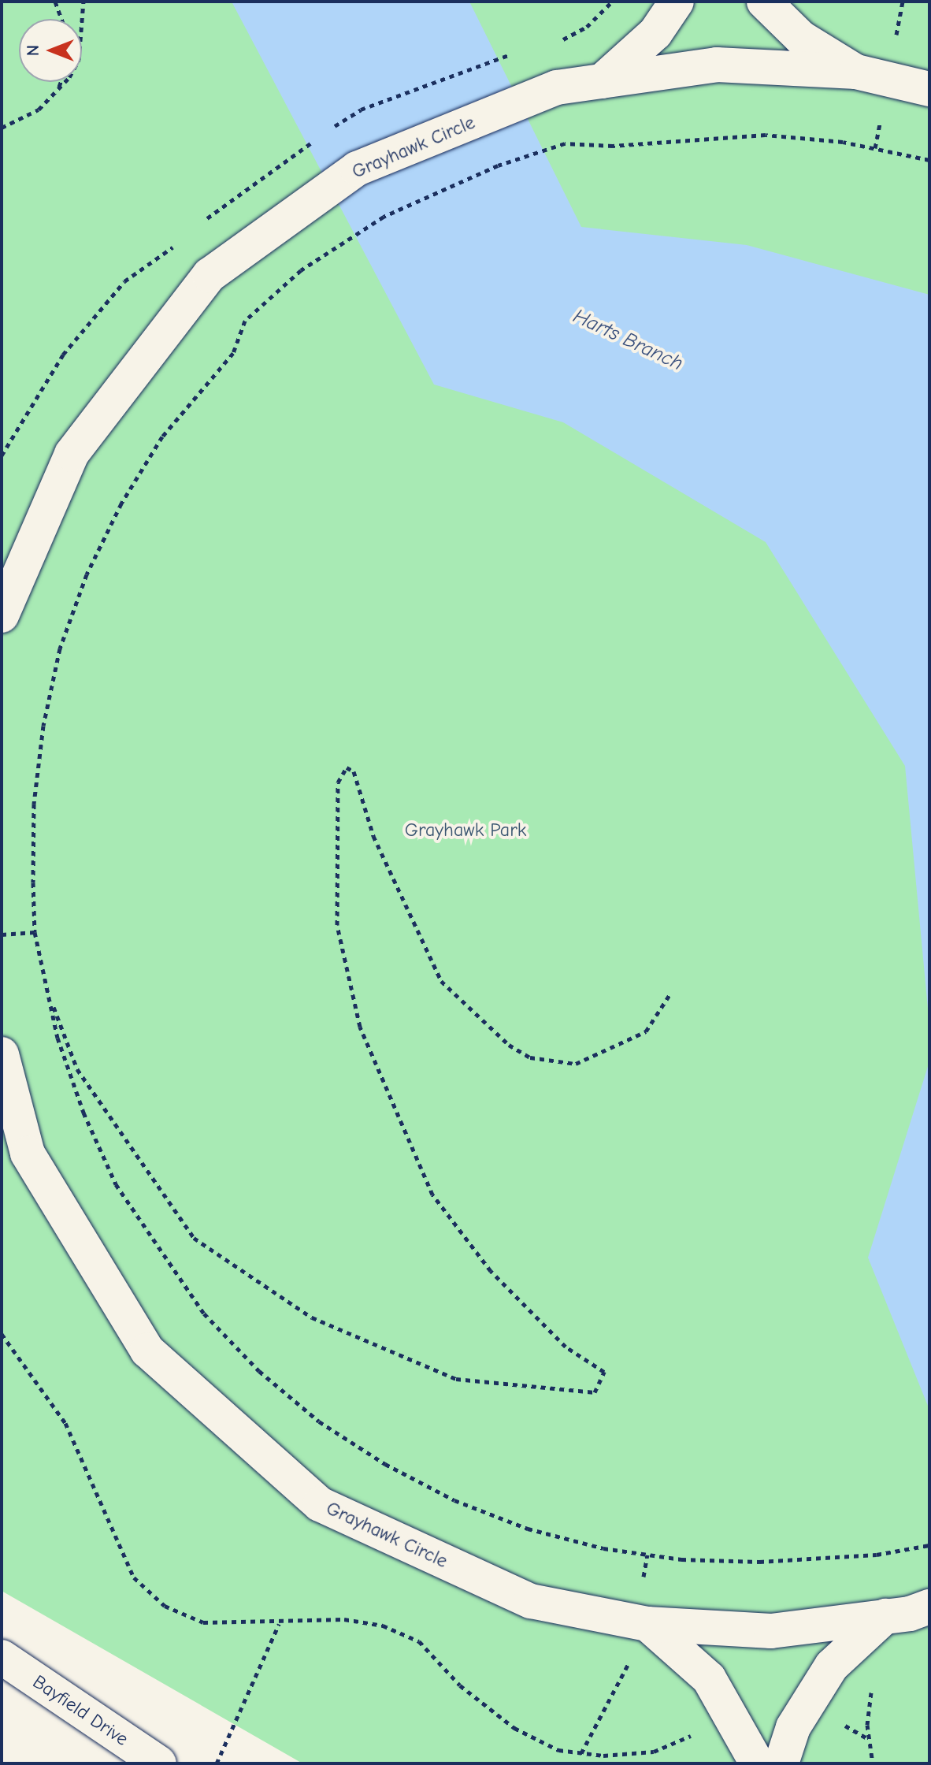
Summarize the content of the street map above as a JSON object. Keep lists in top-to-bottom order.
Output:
{
  "streets": {
    "street": ["Grayhawk Circle", "Bayfield Drive"]
  },
  "water": ["Harts Branch"],
  "parks": ["Grayhawk Park"],
  "north": "left"
}
